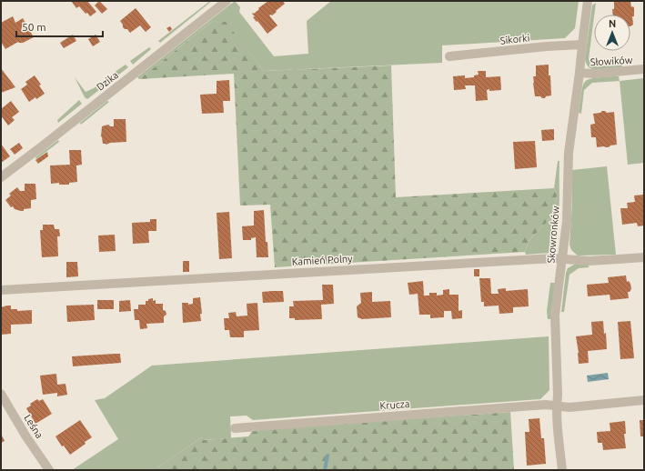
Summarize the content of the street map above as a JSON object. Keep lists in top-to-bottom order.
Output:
{
  "streets": {
    "street": [
      "Sikorki",
      "Słowików",
      "Dzika",
      "Skowronków",
      "Kamień Polny",
      "Krucza",
      "Leśna"
    ]
  },
  "crossings": [
    ["Sikorki", "Skowronków"],
    ["Słowików", "Skowronków"],
    ["Skowronków", "Kamień Polny"],
    ["Skowronków", "Krucza"]
  ],
  "scale_bar": "50 m",
  "north": "top"
}
